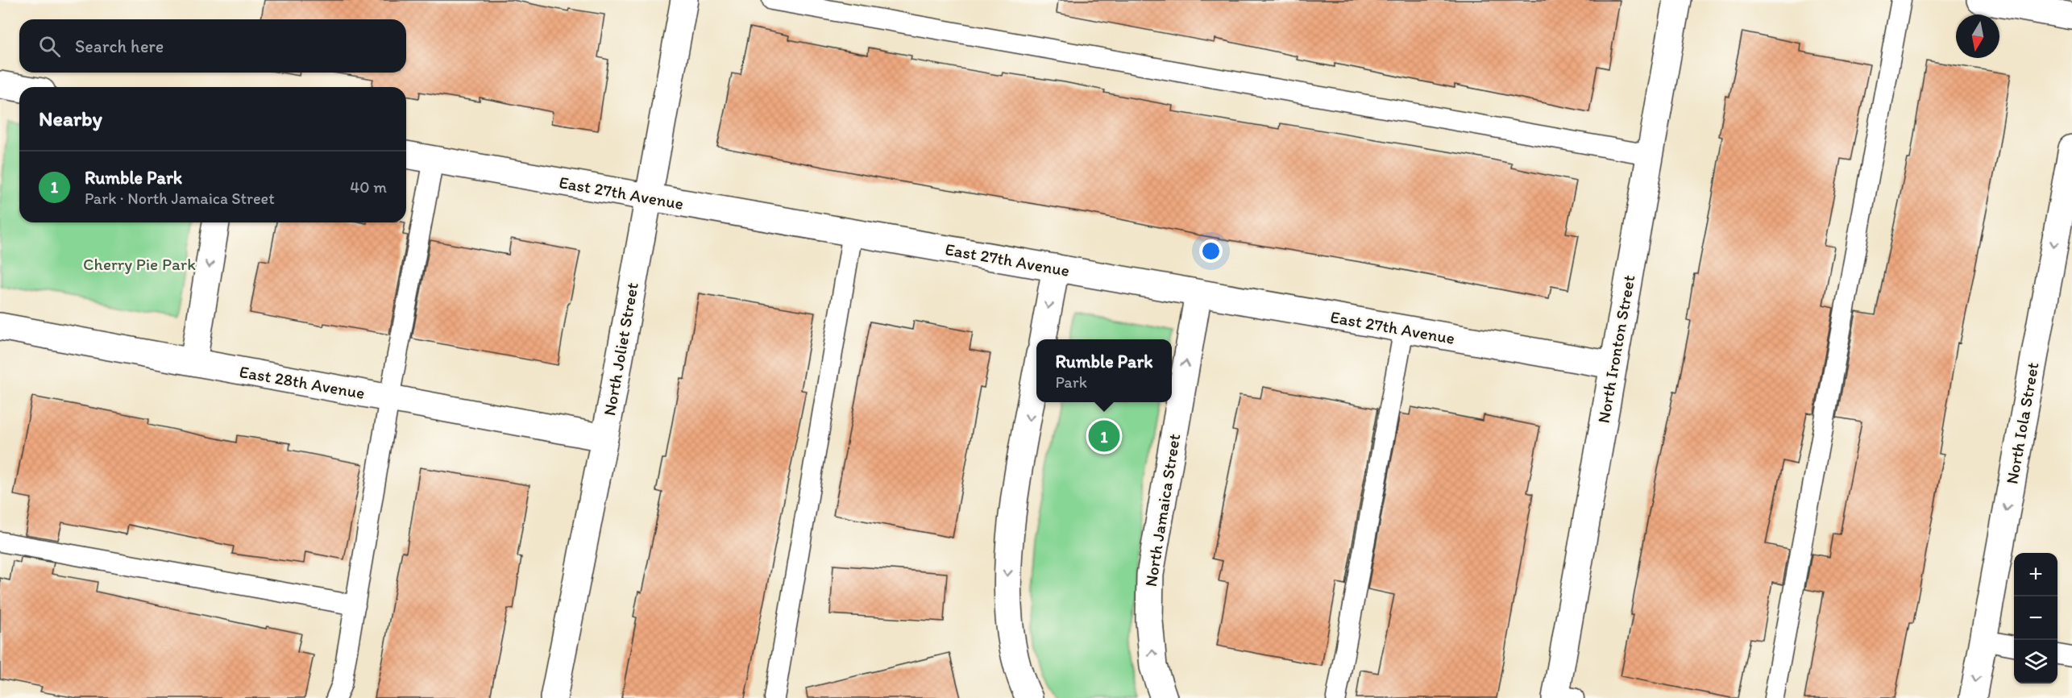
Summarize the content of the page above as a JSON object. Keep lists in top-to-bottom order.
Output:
{
  "streets": {
    "street": [
      "East 27th Avenue",
      "North Joliet Street",
      "North Ironton Street",
      "East 28th Avenue",
      "North Iola Street",
      "North Jamaica Street"
    ]
  },
  "crossings": [
    ["East 27th Avenue", "North Joliet Street"],
    ["East 27th Avenue", "North Ironton Street"],
    ["East 27th Avenue", "North Jamaica Street"],
    ["North Joliet Street", "East 28th Avenue"]
  ],
  "one_way": ["North Iola Street"],
  "parks": ["Cherry Pie Park"],
  "north": "bottom",
  "page": {
    "search": "Search here",
    "heading": "Nearby",
    "list": [
      {
        "mark": "1",
        "name": "Rumble Park",
        "note": "Park · North Jamaica Street",
        "value": "40 m"
      }
    ],
    "popup": ["Rumble Park", "Park"],
    "pins": "1",
    "map_buttons": ["+", "−"]
  }
}
